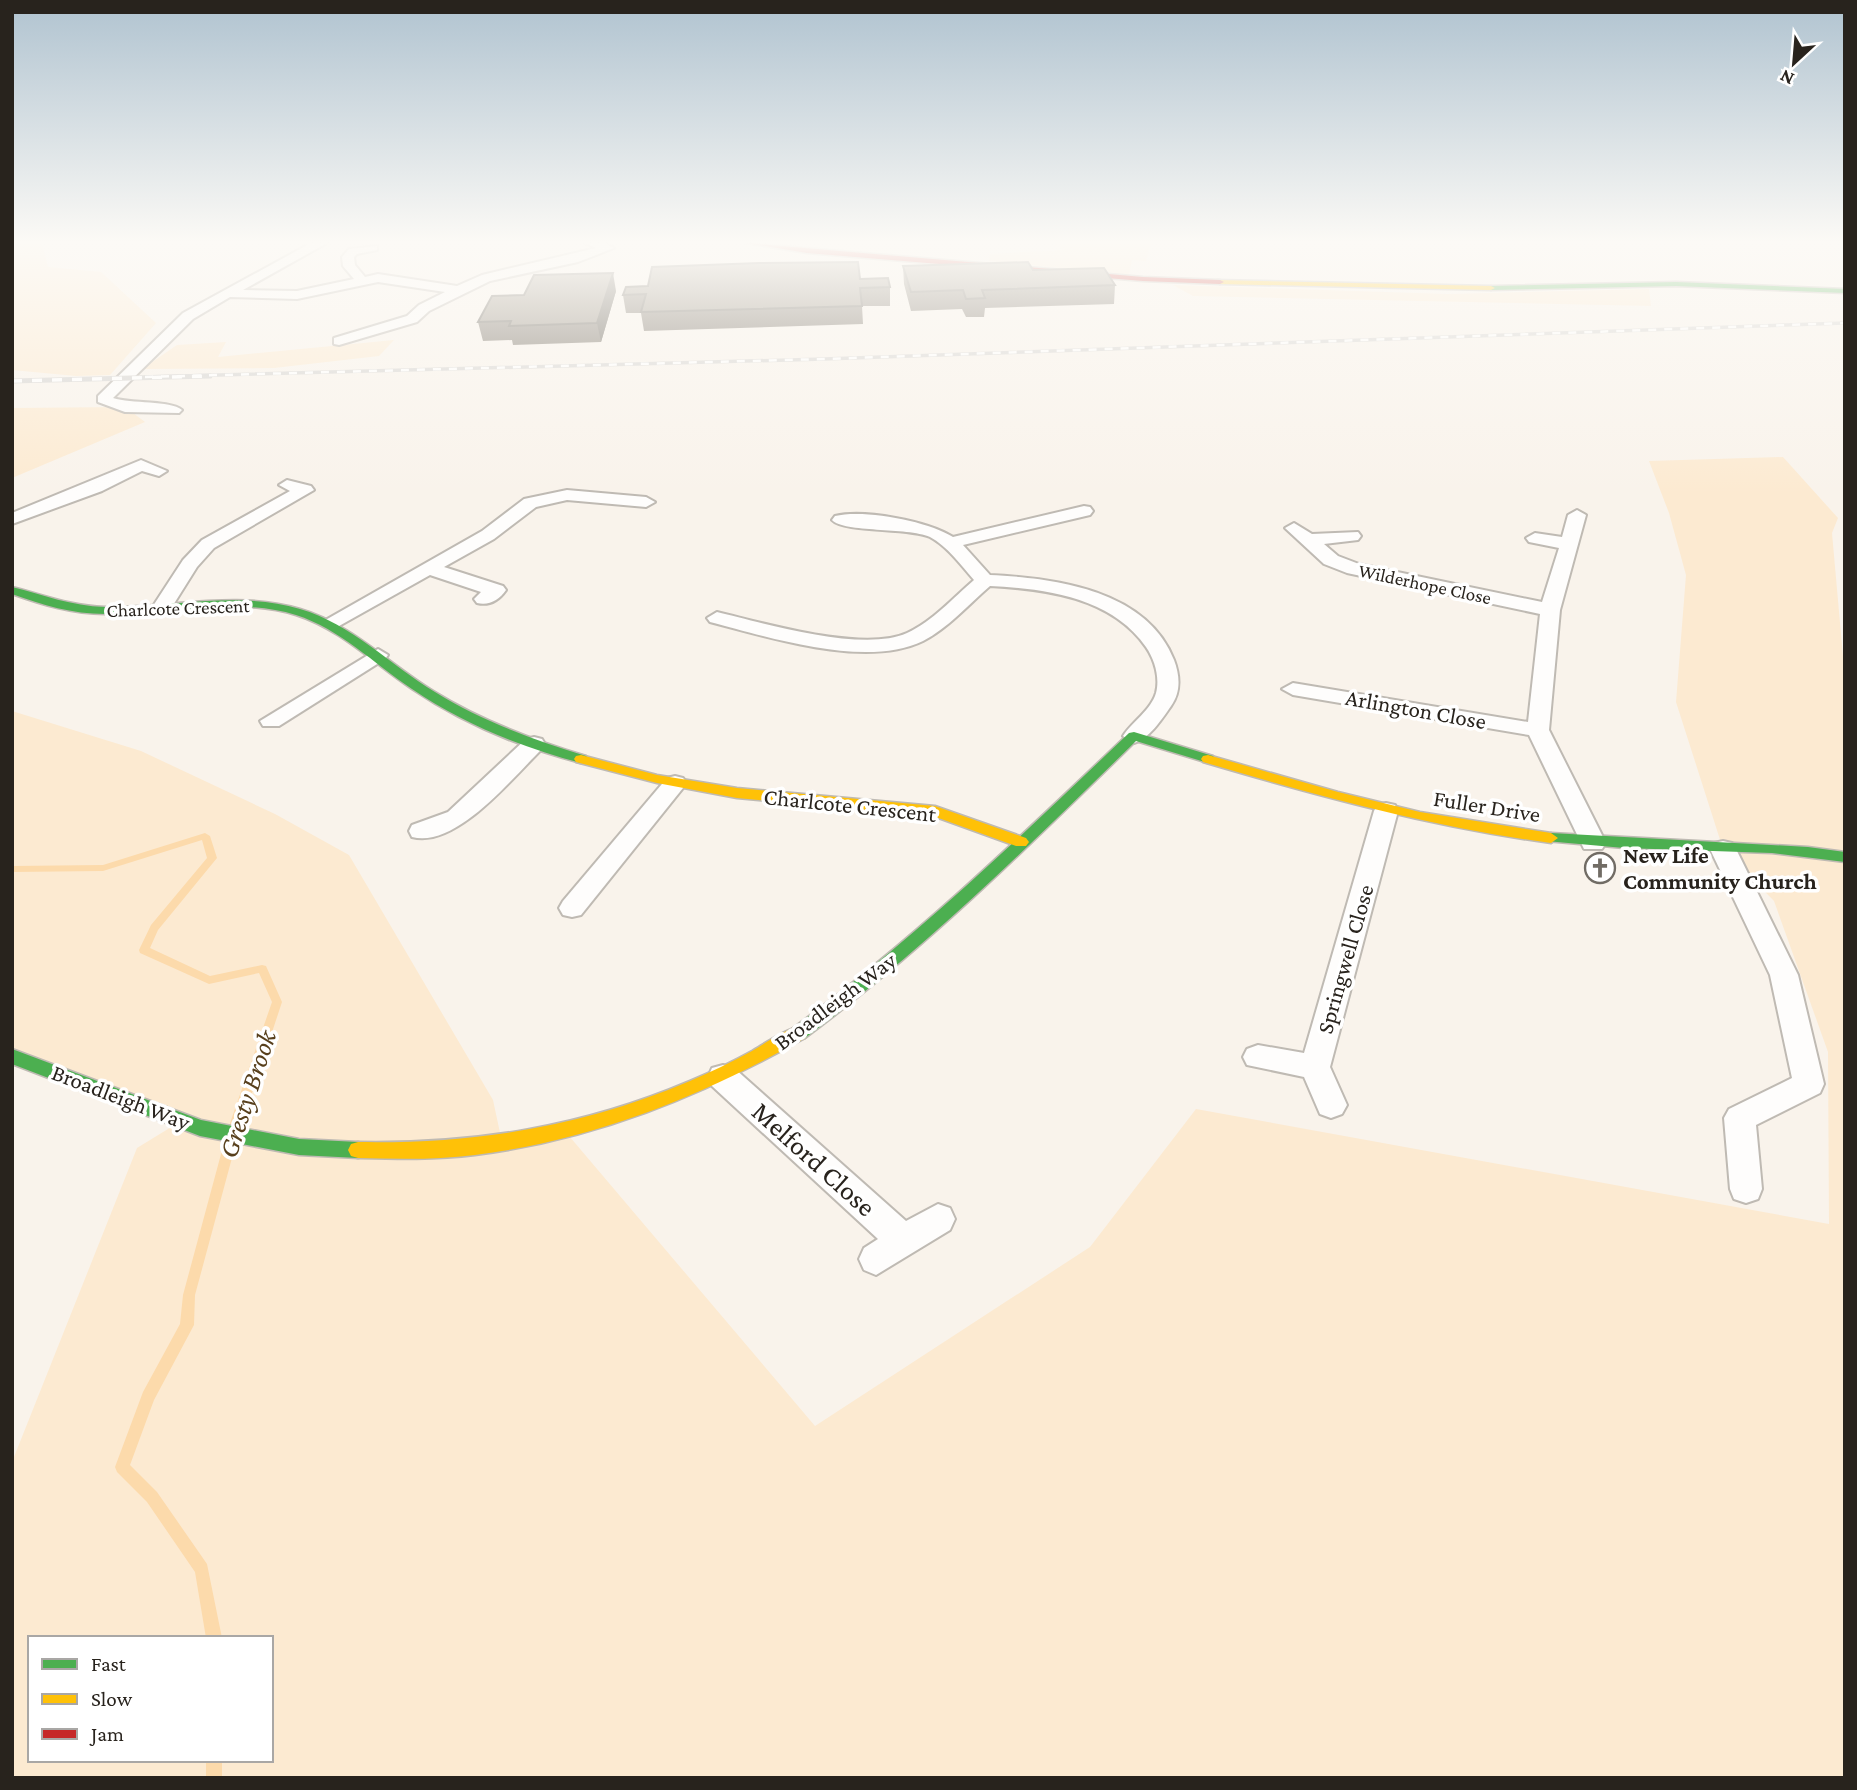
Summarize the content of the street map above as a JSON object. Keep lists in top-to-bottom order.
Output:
{
  "streets": {
    "street": [
      "Wilderhope Close",
      "Charlcote Crescent",
      "Arlington Close",
      "Fuller Drive",
      "Springwell Close",
      "Broadleigh Way",
      "Melford Close"
    ]
  },
  "crossings": [
    ["Charlcote Crescent", "Broadleigh Way"],
    ["Fuller Drive", "Springwell Close"],
    ["Fuller Drive", "Broadleigh Way"],
    ["Broadleigh Way", "Melford Close"]
  ],
  "water": ["Gresty Brook"],
  "places": {
    "church": ["New Life Community Church"]
  },
  "legend": ["Fast", "Slow", "Jam"],
  "north": "bottom left"
}
